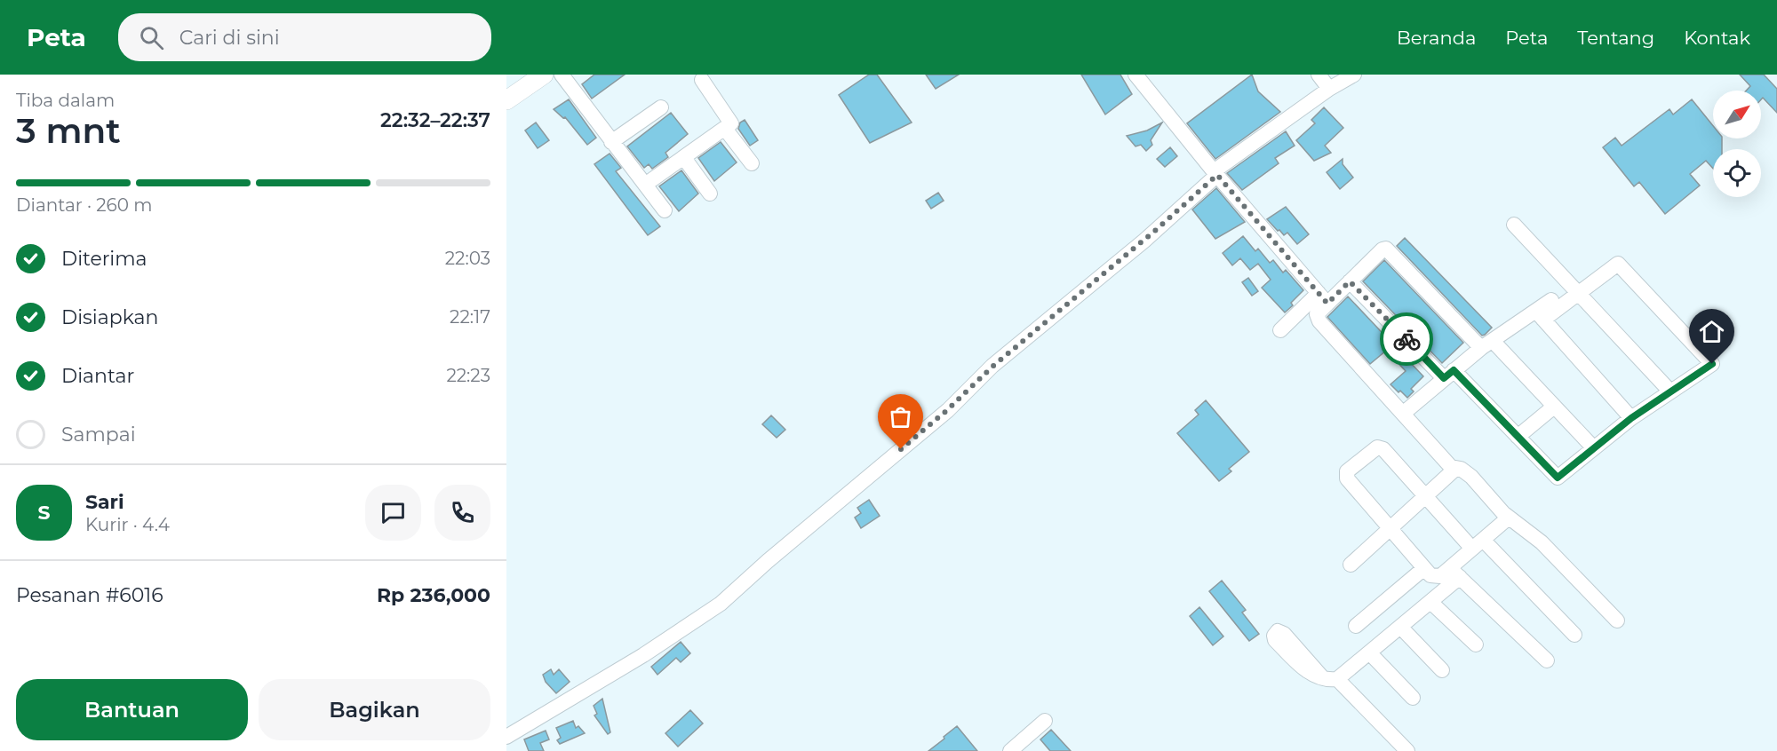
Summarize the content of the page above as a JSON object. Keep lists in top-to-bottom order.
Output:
{
  "north": "top right",
  "page": {
    "header": "Peta",
    "search": "Cari di sini",
    "nav": [
      "Beranda",
      "Peta",
      "Tentang",
      "Kontak"
    ],
    "heading": ["3 mnt", "Tiba dalam", "22:32–22:37"],
    "panel": [
      "Sari",
      "Kurir · 4.4",
      "Pesanan #6016",
      "Rp 236,000"
    ],
    "bar": "Diantar · 260 m",
    "list": [
      ["Diterima", "22:03"],
      ["Disiapkan", "22:17"],
      ["Diantar", "22:23"],
      "Sampai"
    ],
    "round": "S",
    "buttons": ["Bantuan", "Bagikan"]
  }
}
